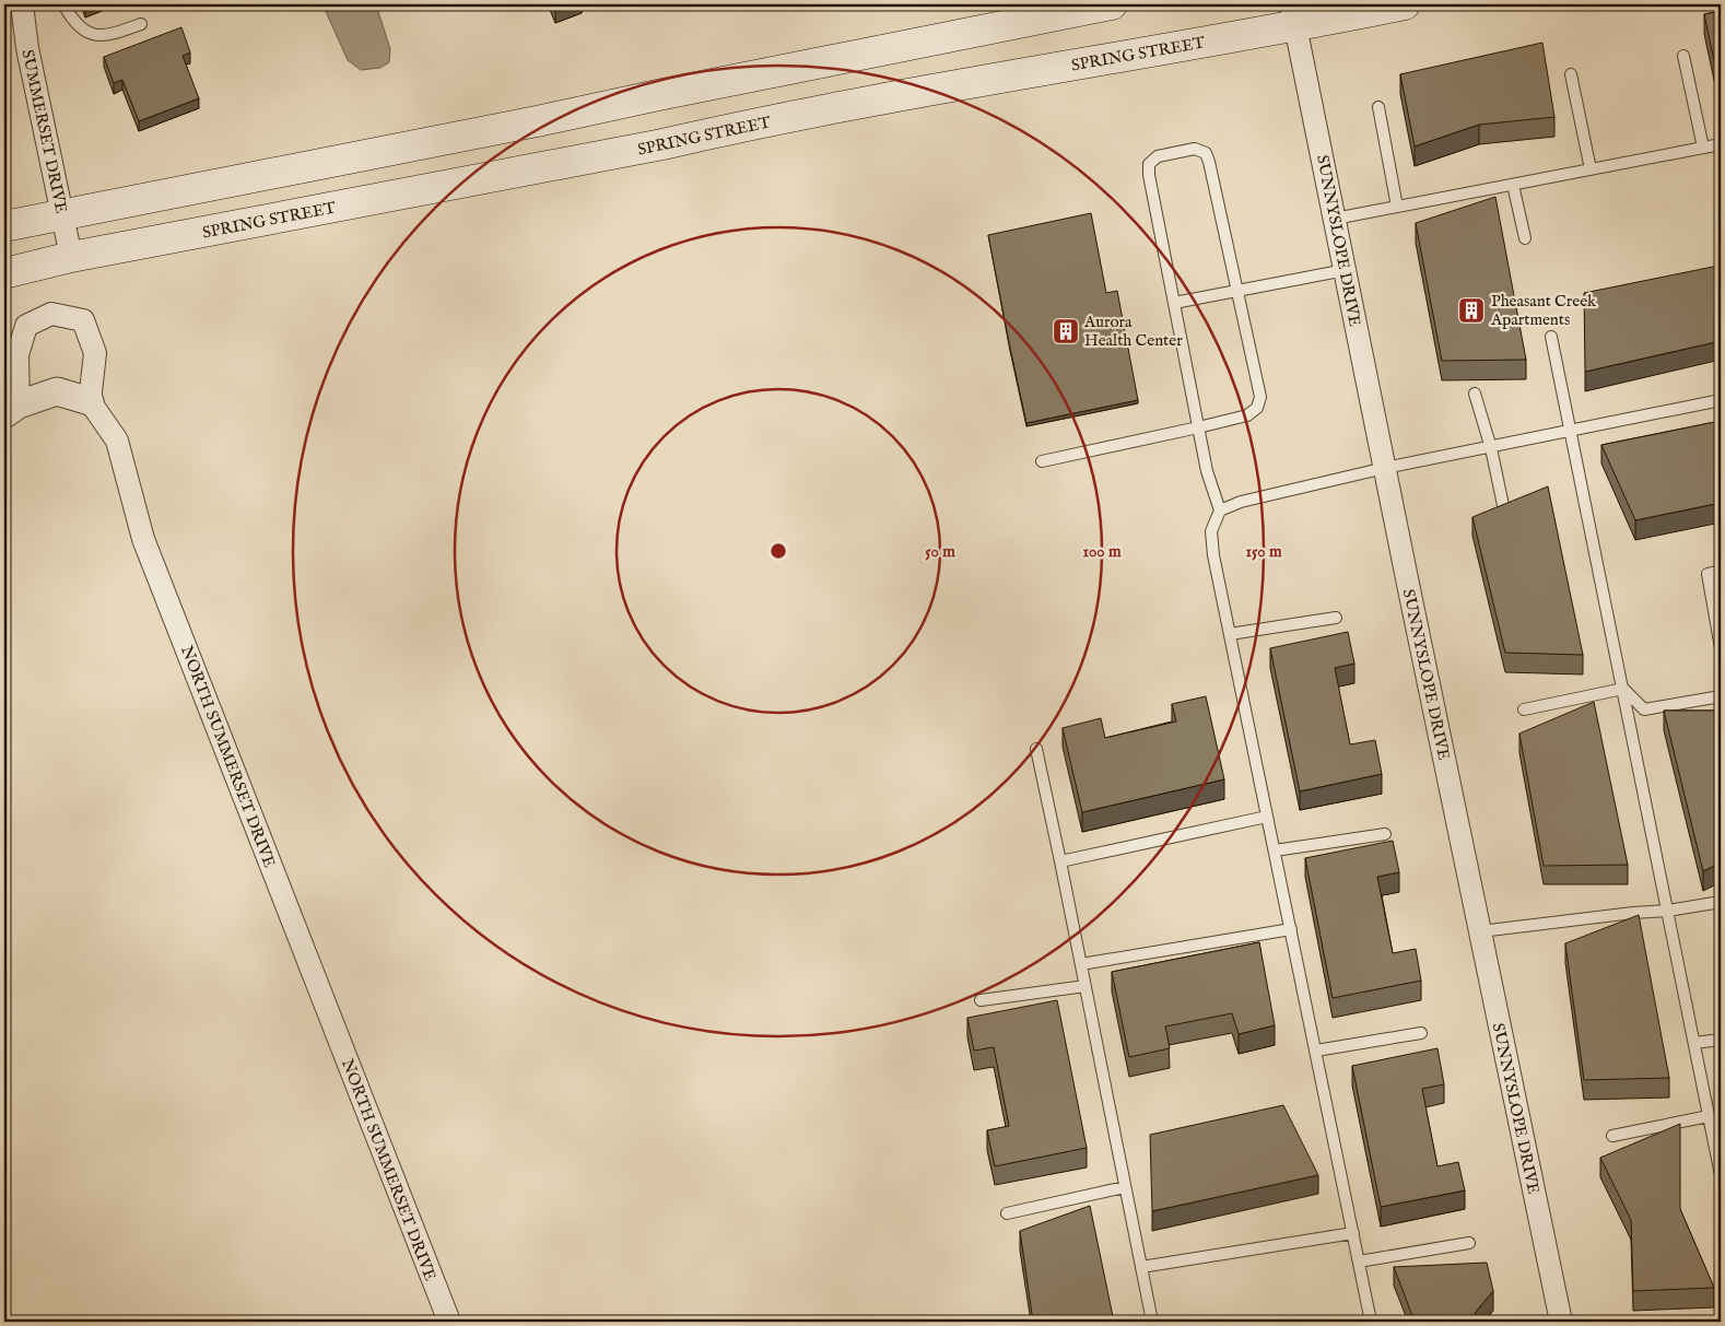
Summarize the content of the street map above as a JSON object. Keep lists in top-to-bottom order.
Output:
{
  "streets": {
    "main road": ["SPRING STREET"],
    "street": ["SUMMERSET DRIVE", "SUNNYSLOPE DRIVE", "NORTH SUMMERSET DRIVE"]
  },
  "crossings": [
    ["SPRING STREET", "SUMMERSET DRIVE"],
    ["SPRING STREET", "SUNNYSLOPE DRIVE"]
  ],
  "places": {
    "building": ["Pheasant Creek Apartments", "Aurora Health Center"]
  },
  "rings": ["50 m", "100 m", "150 m"]
}
